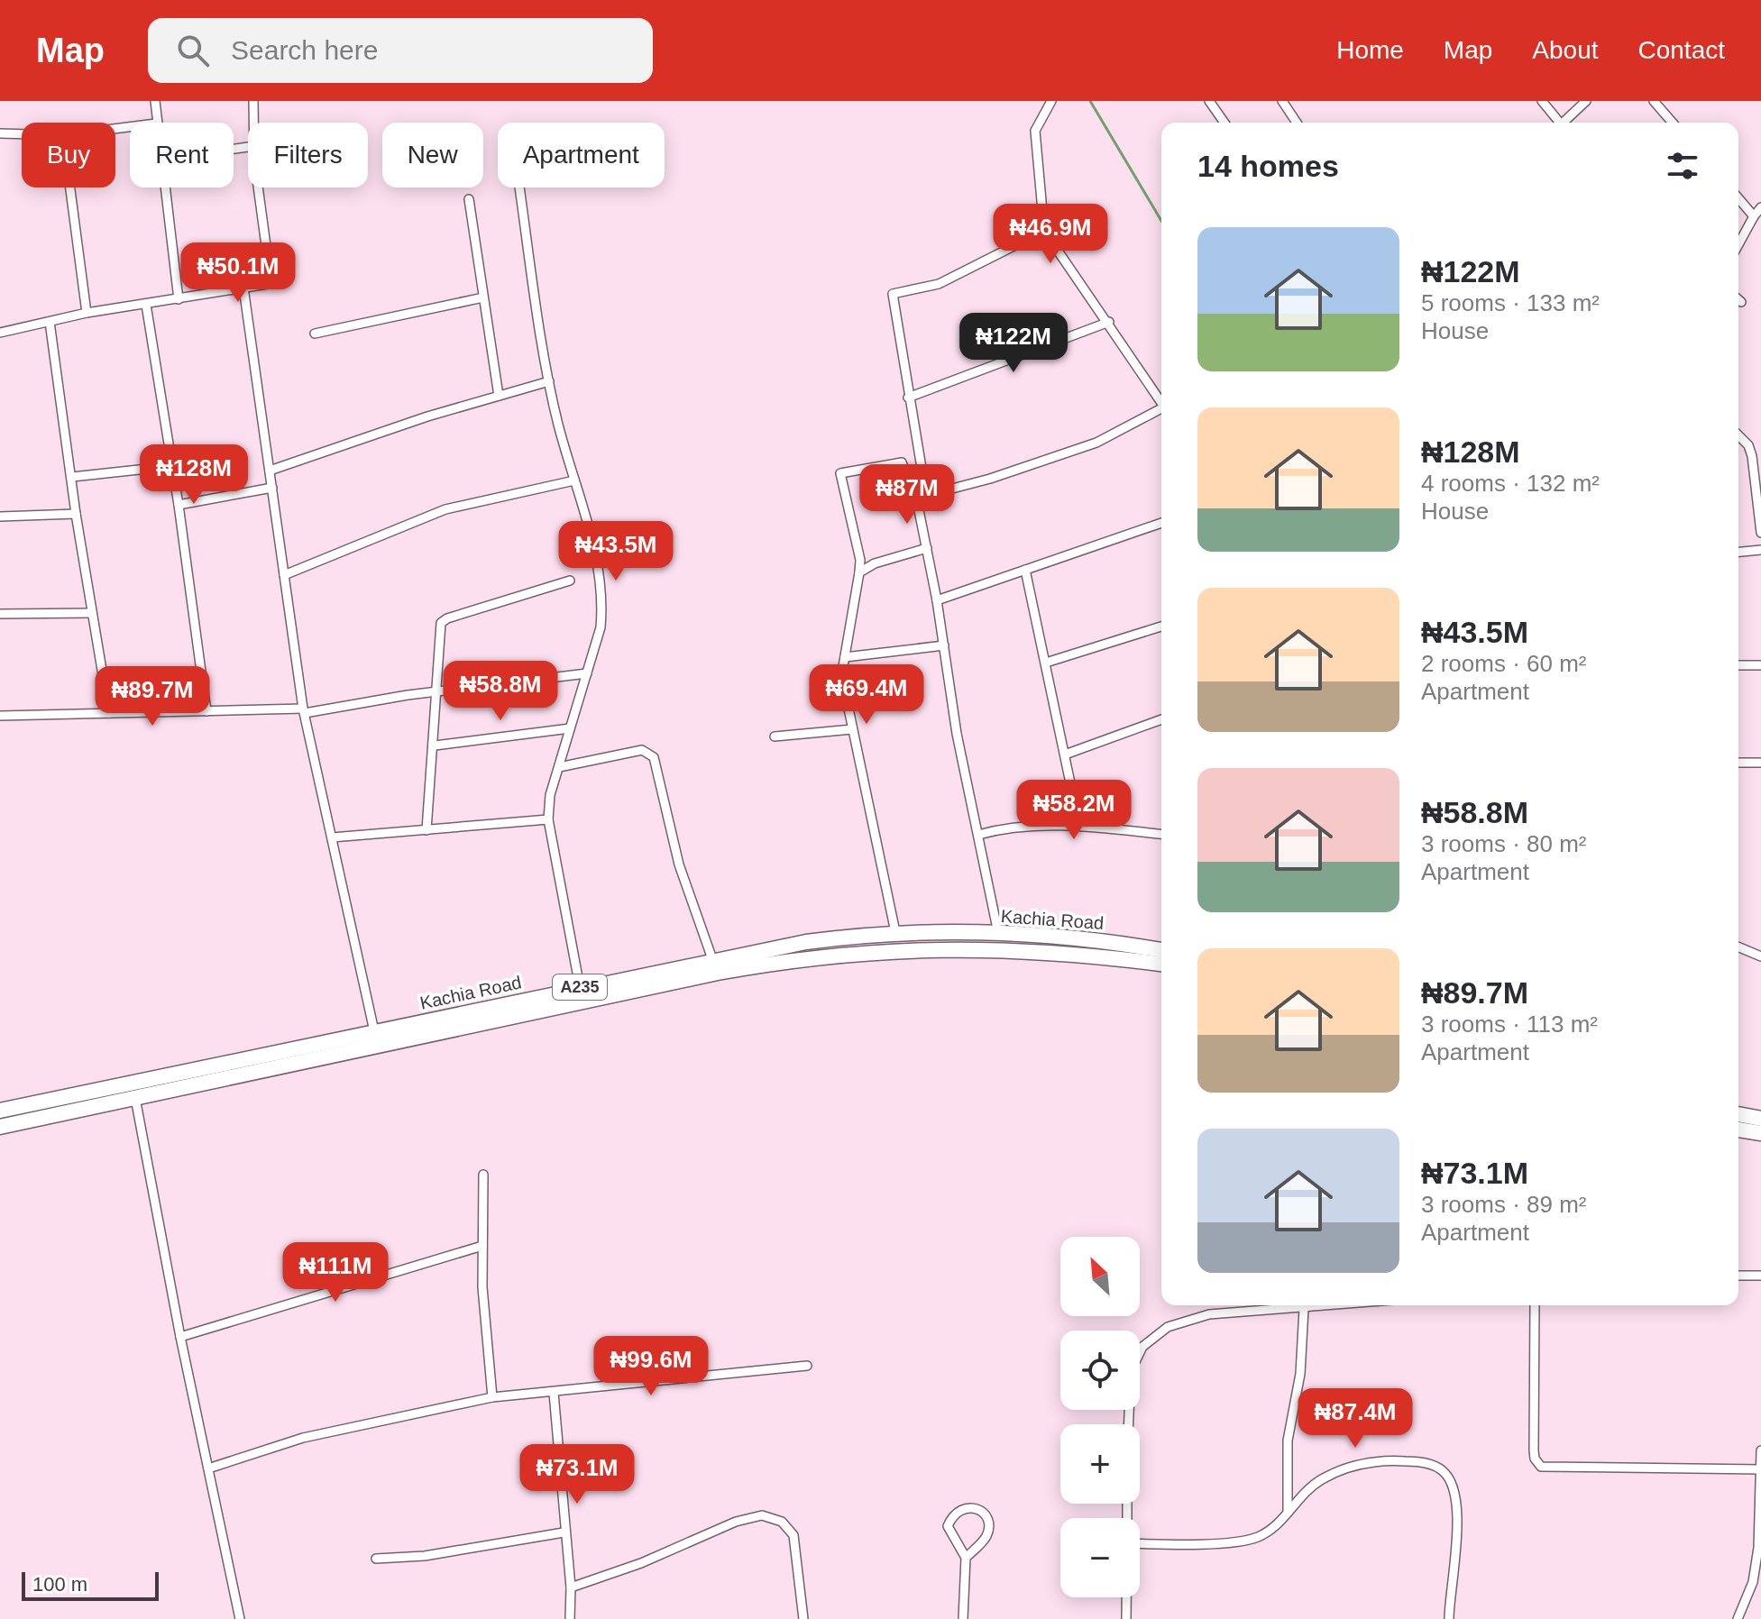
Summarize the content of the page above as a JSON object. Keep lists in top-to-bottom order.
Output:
{
  "streets": {
    "highway": ["Kachia Road", "A235"]
  },
  "scale_bar": "100 m",
  "north": "top left",
  "page": {
    "header": "Map",
    "search": "Search here",
    "nav": [
      "Home",
      "Map",
      "About",
      "Contact"
    ],
    "chip": [
      "Buy",
      "Rent",
      "Filters",
      "New",
      "Apartment"
    ],
    "heading": "14 homes",
    "price": [
      "₦46.9M",
      "₦50.1M",
      "₦122M",
      "₦128M",
      "₦87M",
      "₦43.5M",
      "₦58.8M",
      "₦69.4M",
      "₦89.7M",
      "₦58.2M",
      "₦111M",
      "₦99.6M",
      "₦87.4M",
      "₦73.1M"
    ],
    "list": [
      {
        "name": "₦122M",
        "note": "5 rooms · 133 m² · House"
      },
      {
        "name": "₦128M",
        "note": "4 rooms · 132 m² · House"
      },
      {
        "name": "₦43.5M",
        "note": "2 rooms · 60 m² · Apartment"
      },
      {
        "name": "₦58.8M",
        "note": "3 rooms · 80 m² · Apartment"
      },
      {
        "name": "₦89.7M",
        "note": "3 rooms · 113 m² · Apartment"
      },
      {
        "name": "₦73.1M",
        "note": "3 rooms · 89 m² · Apartment"
      }
    ],
    "map_buttons": ["+", "−"],
    "scale": "100 m"
  }
}
